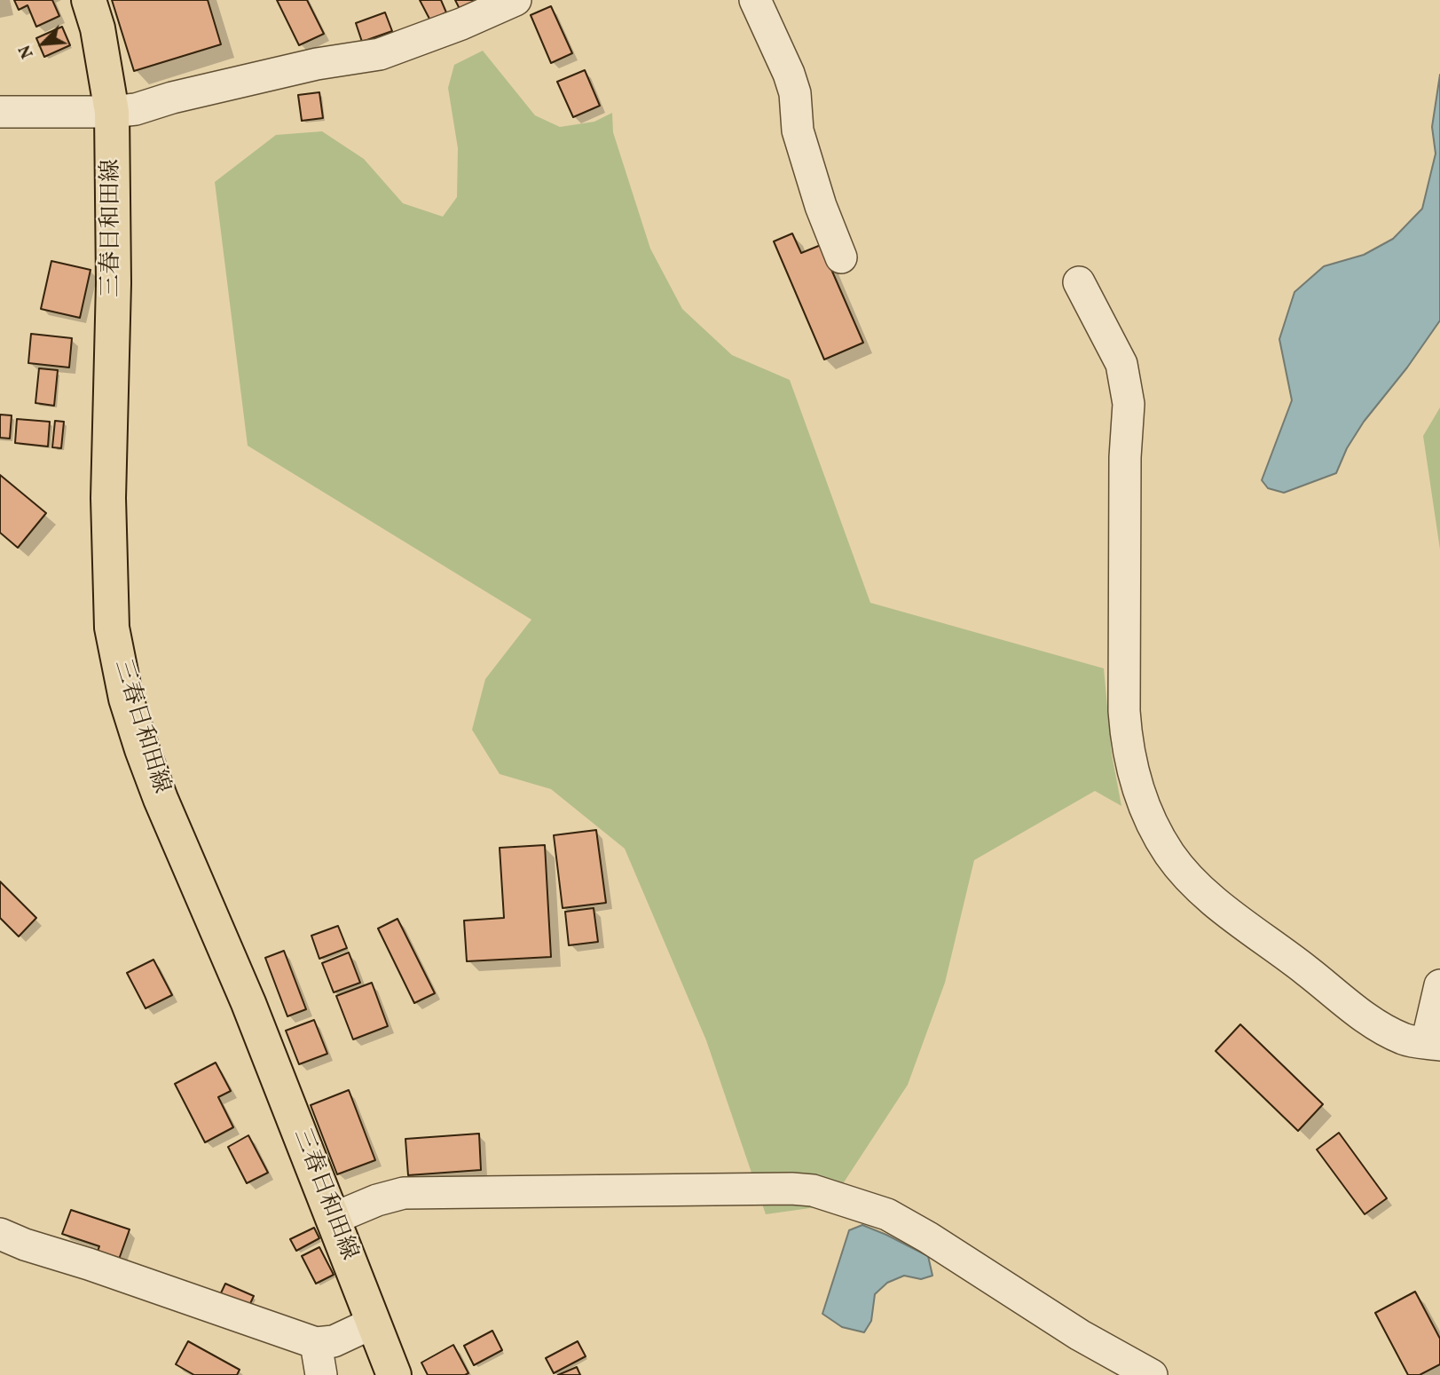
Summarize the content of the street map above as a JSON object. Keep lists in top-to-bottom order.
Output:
{
  "streets": {
    "main road": ["三春日和田線"]
  },
  "north": "bottom left"
}
